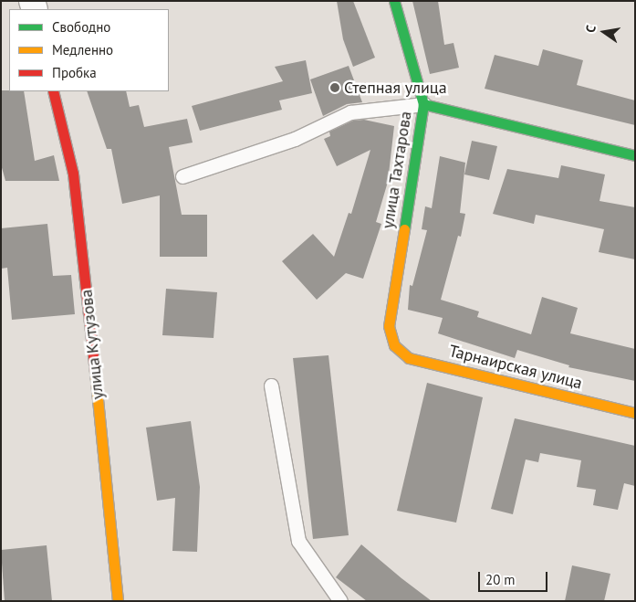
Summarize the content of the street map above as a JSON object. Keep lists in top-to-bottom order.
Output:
{
  "streets": {
    "street": ["улица Тахтарова", "улица Кутузова", "Тарнаирская улица"]
  },
  "crossings": [
    ["улица Тахтарова", "Тарнаирская улица"]
  ],
  "places": ["Степная улица"],
  "legend": ["Свободно", "Медленно", "Пробка"],
  "scale_bar": "20 m",
  "north": "left"
}
